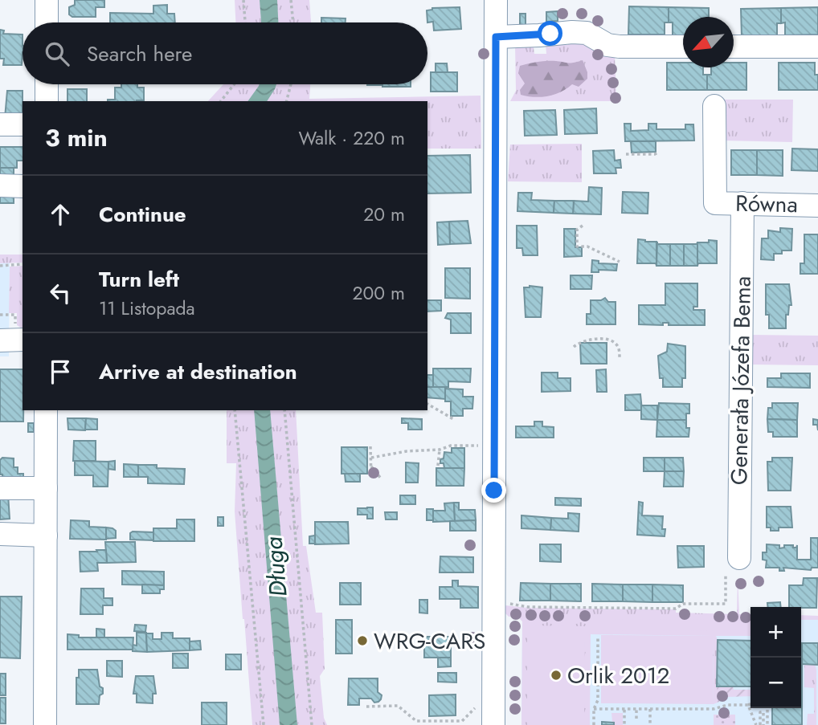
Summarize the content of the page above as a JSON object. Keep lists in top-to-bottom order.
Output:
{
  "streets": {
    "street": ["Równa", "Generała Józefa Bema"]
  },
  "crossings": [
    ["Równa", "Generała Józefa Bema"]
  ],
  "water": ["Długa"],
  "places": ["WRG-CARS", "Orlik 2012"],
  "north": "bottom left",
  "page": {
    "search": "Search here",
    "heading": ["3 min", "Walk · 220 m"],
    "list": [
      ["Continue", "20 m"],
      ["Turn left", "11 Listopada", "200 m"],
      "Arrive at destination"
    ],
    "map_buttons": ["+", "−"]
  }
}
